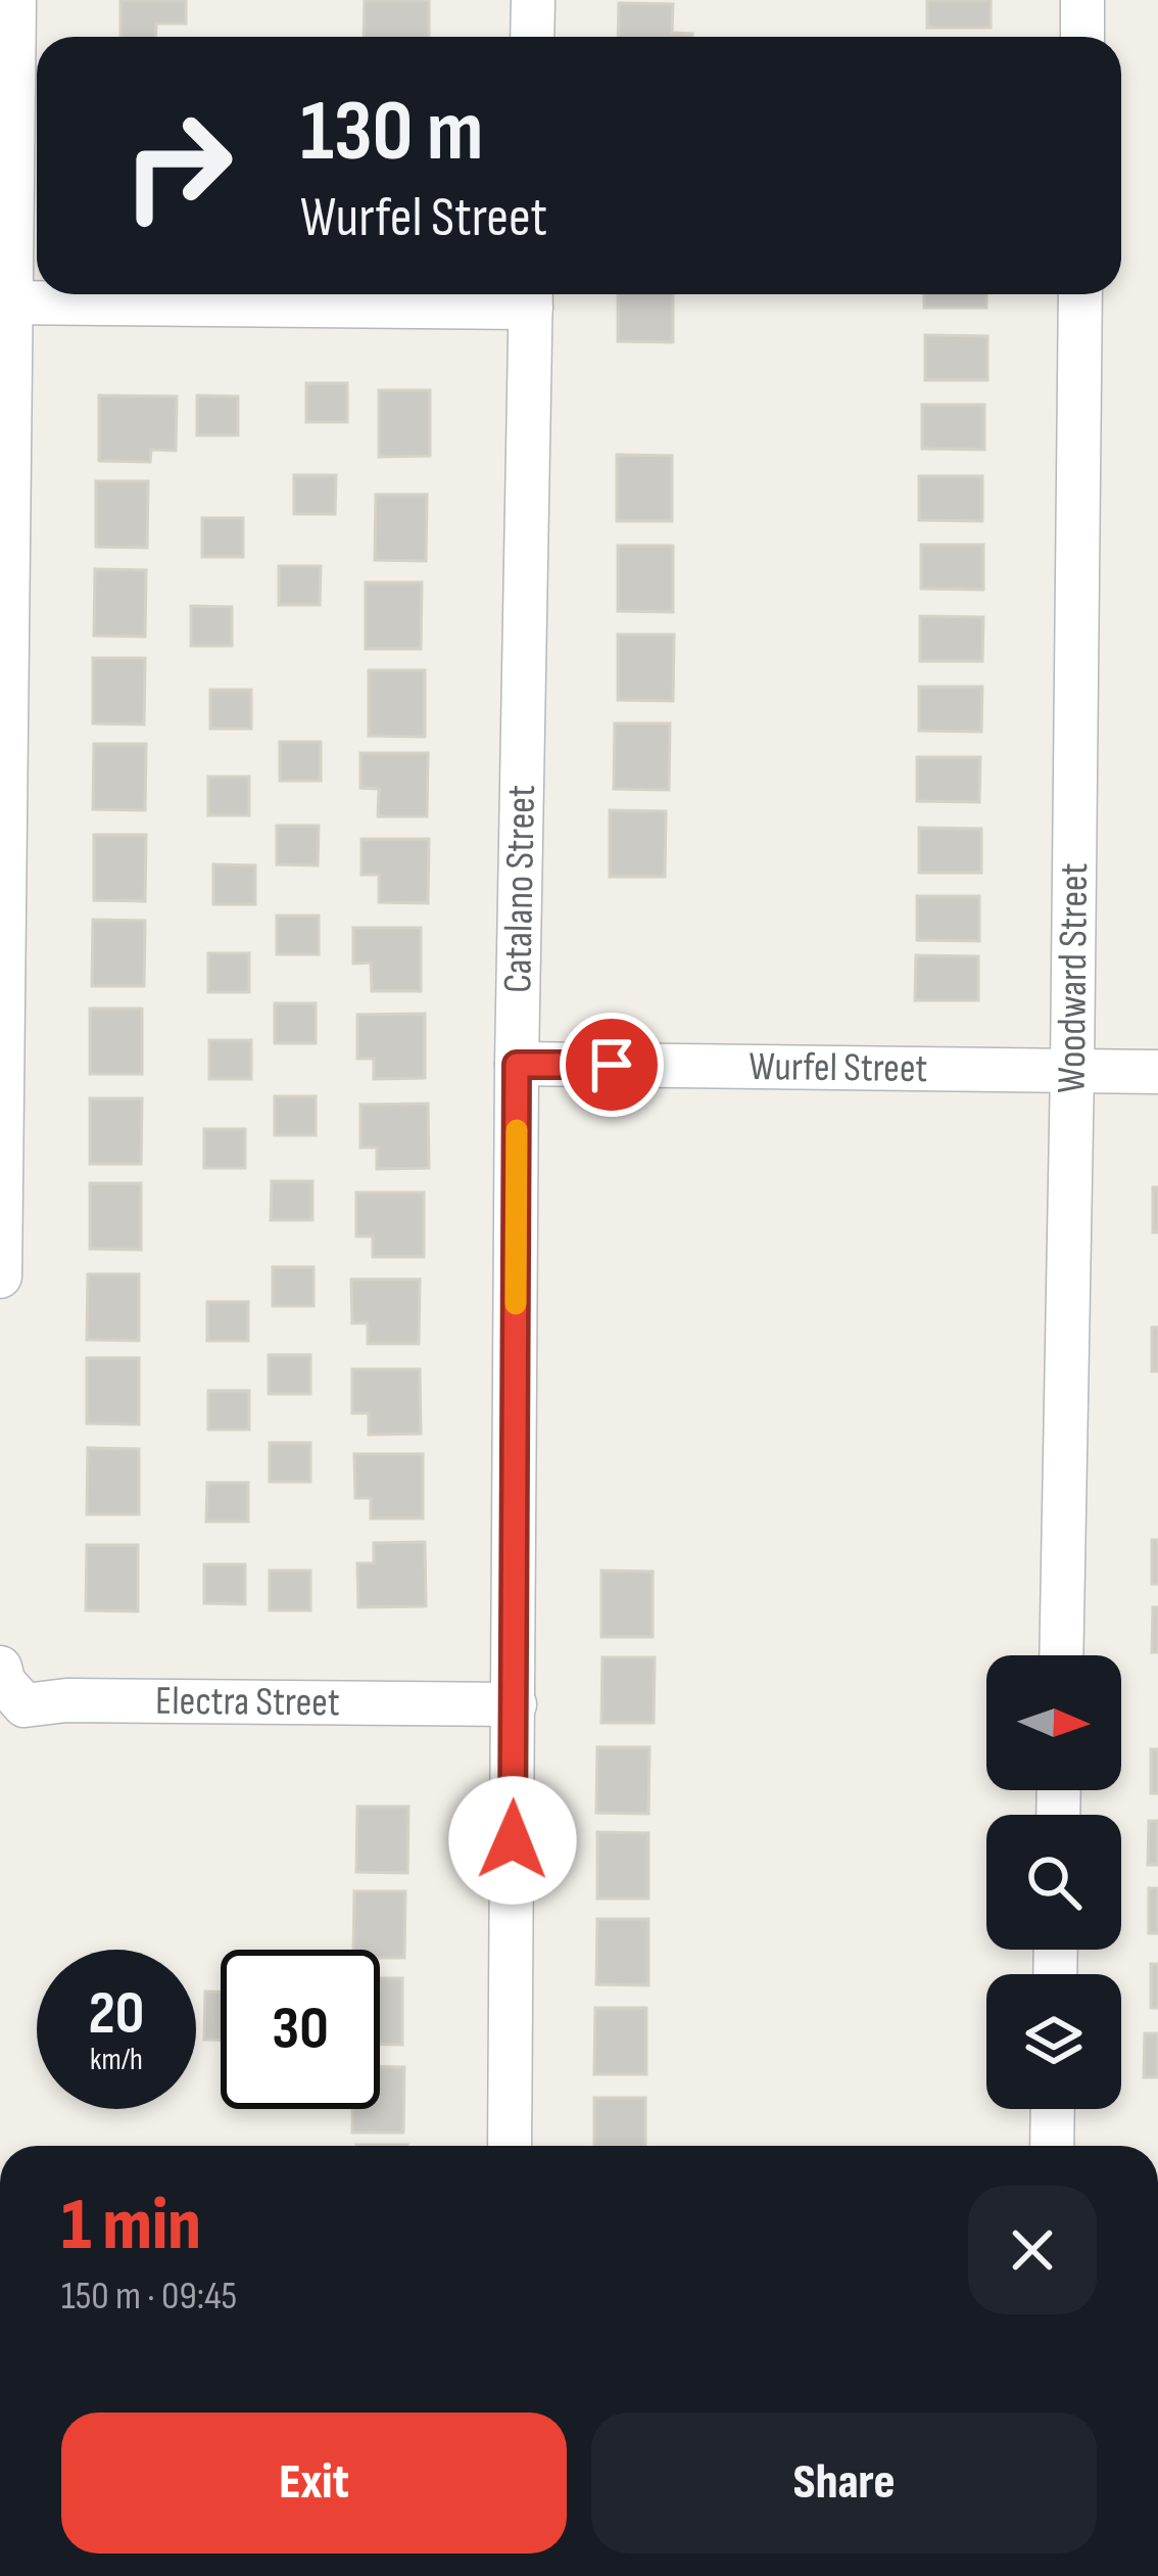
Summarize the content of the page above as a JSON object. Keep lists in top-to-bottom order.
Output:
{
  "streets": {
    "street": [
      "Catalano Street",
      "Woodward Street",
      "Wurfel Street",
      "Electra Street"
    ]
  },
  "crossings": [
    ["Catalano Street", "Wurfel Street"],
    ["Catalano Street", "Electra Street"],
    ["Woodward Street", "Wurfel Street"]
  ],
  "north": "right",
  "page": {
    "turn": ["130 m", "Wurfel Street"],
    "speed": "20 km/h",
    "limit": "30",
    "heading": ["1 min", "150 m · 09:45"],
    "buttons": ["Exit", "Share"]
  }
}
